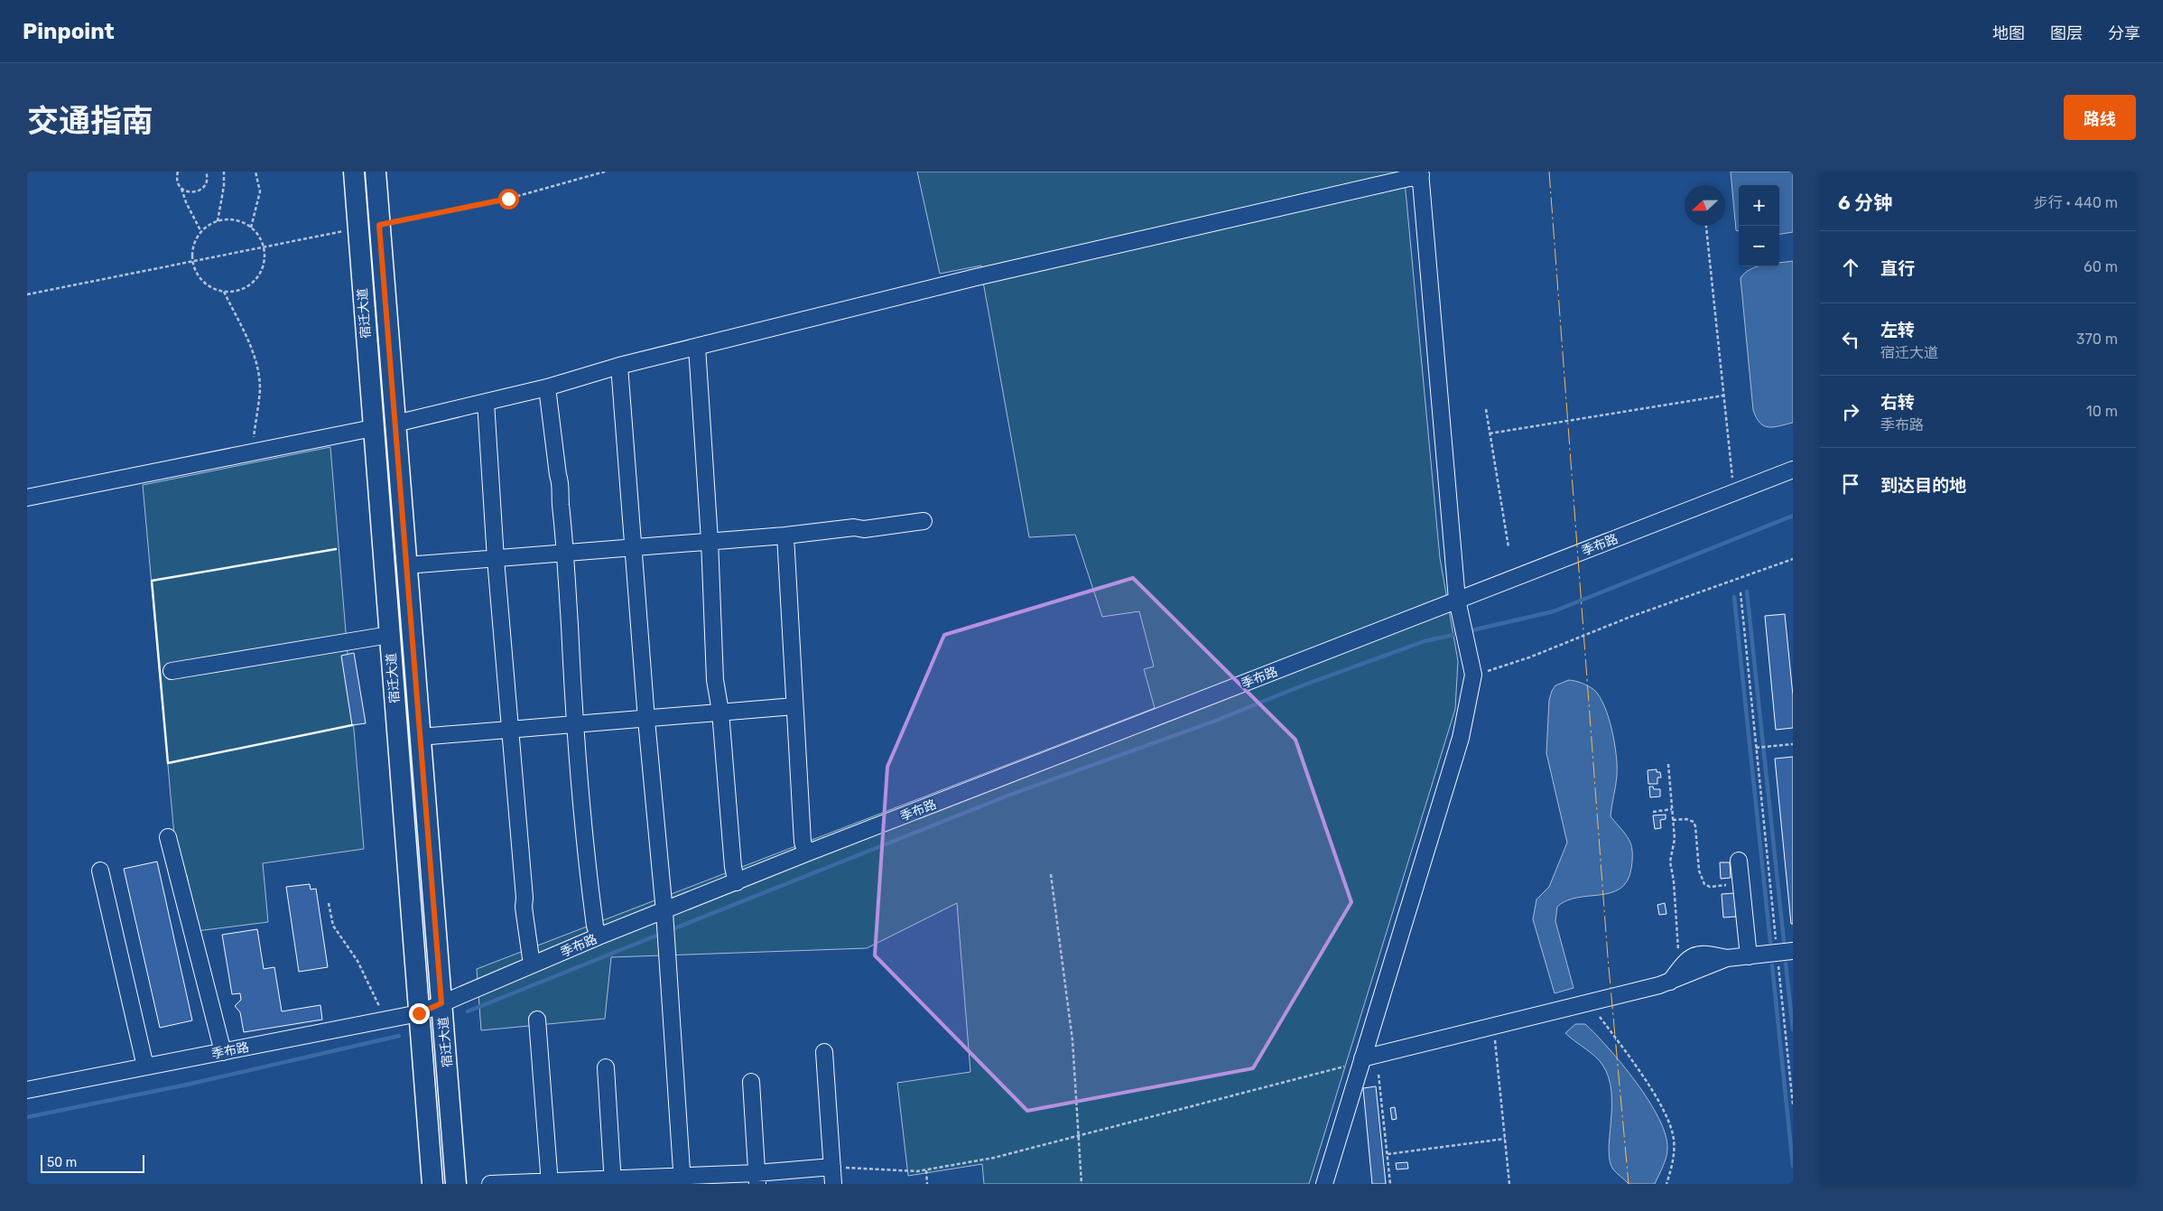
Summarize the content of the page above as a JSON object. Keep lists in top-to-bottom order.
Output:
{
  "streets": {
    "main road": ["宿迁大道"],
    "street": ["季布路"]
  },
  "crossings": [
    ["宿迁大道", "季布路"]
  ],
  "scale_bar": "50 m",
  "north": "left",
  "page": {
    "header": "Pinpoint",
    "nav": ["地图", "图层", "分享"],
    "title": "交通指南",
    "buttons": "路线",
    "heading": ["6 分钟", "步行 · 440 m"],
    "map_buttons": ["+", "−"],
    "list": [
      ["直行", "60 m"],
      ["左转", "宿迁大道", "370 m"],
      ["右转", "季布路", "10 m"],
      "到达目的地"
    ],
    "scale": "50 m"
  }
}
